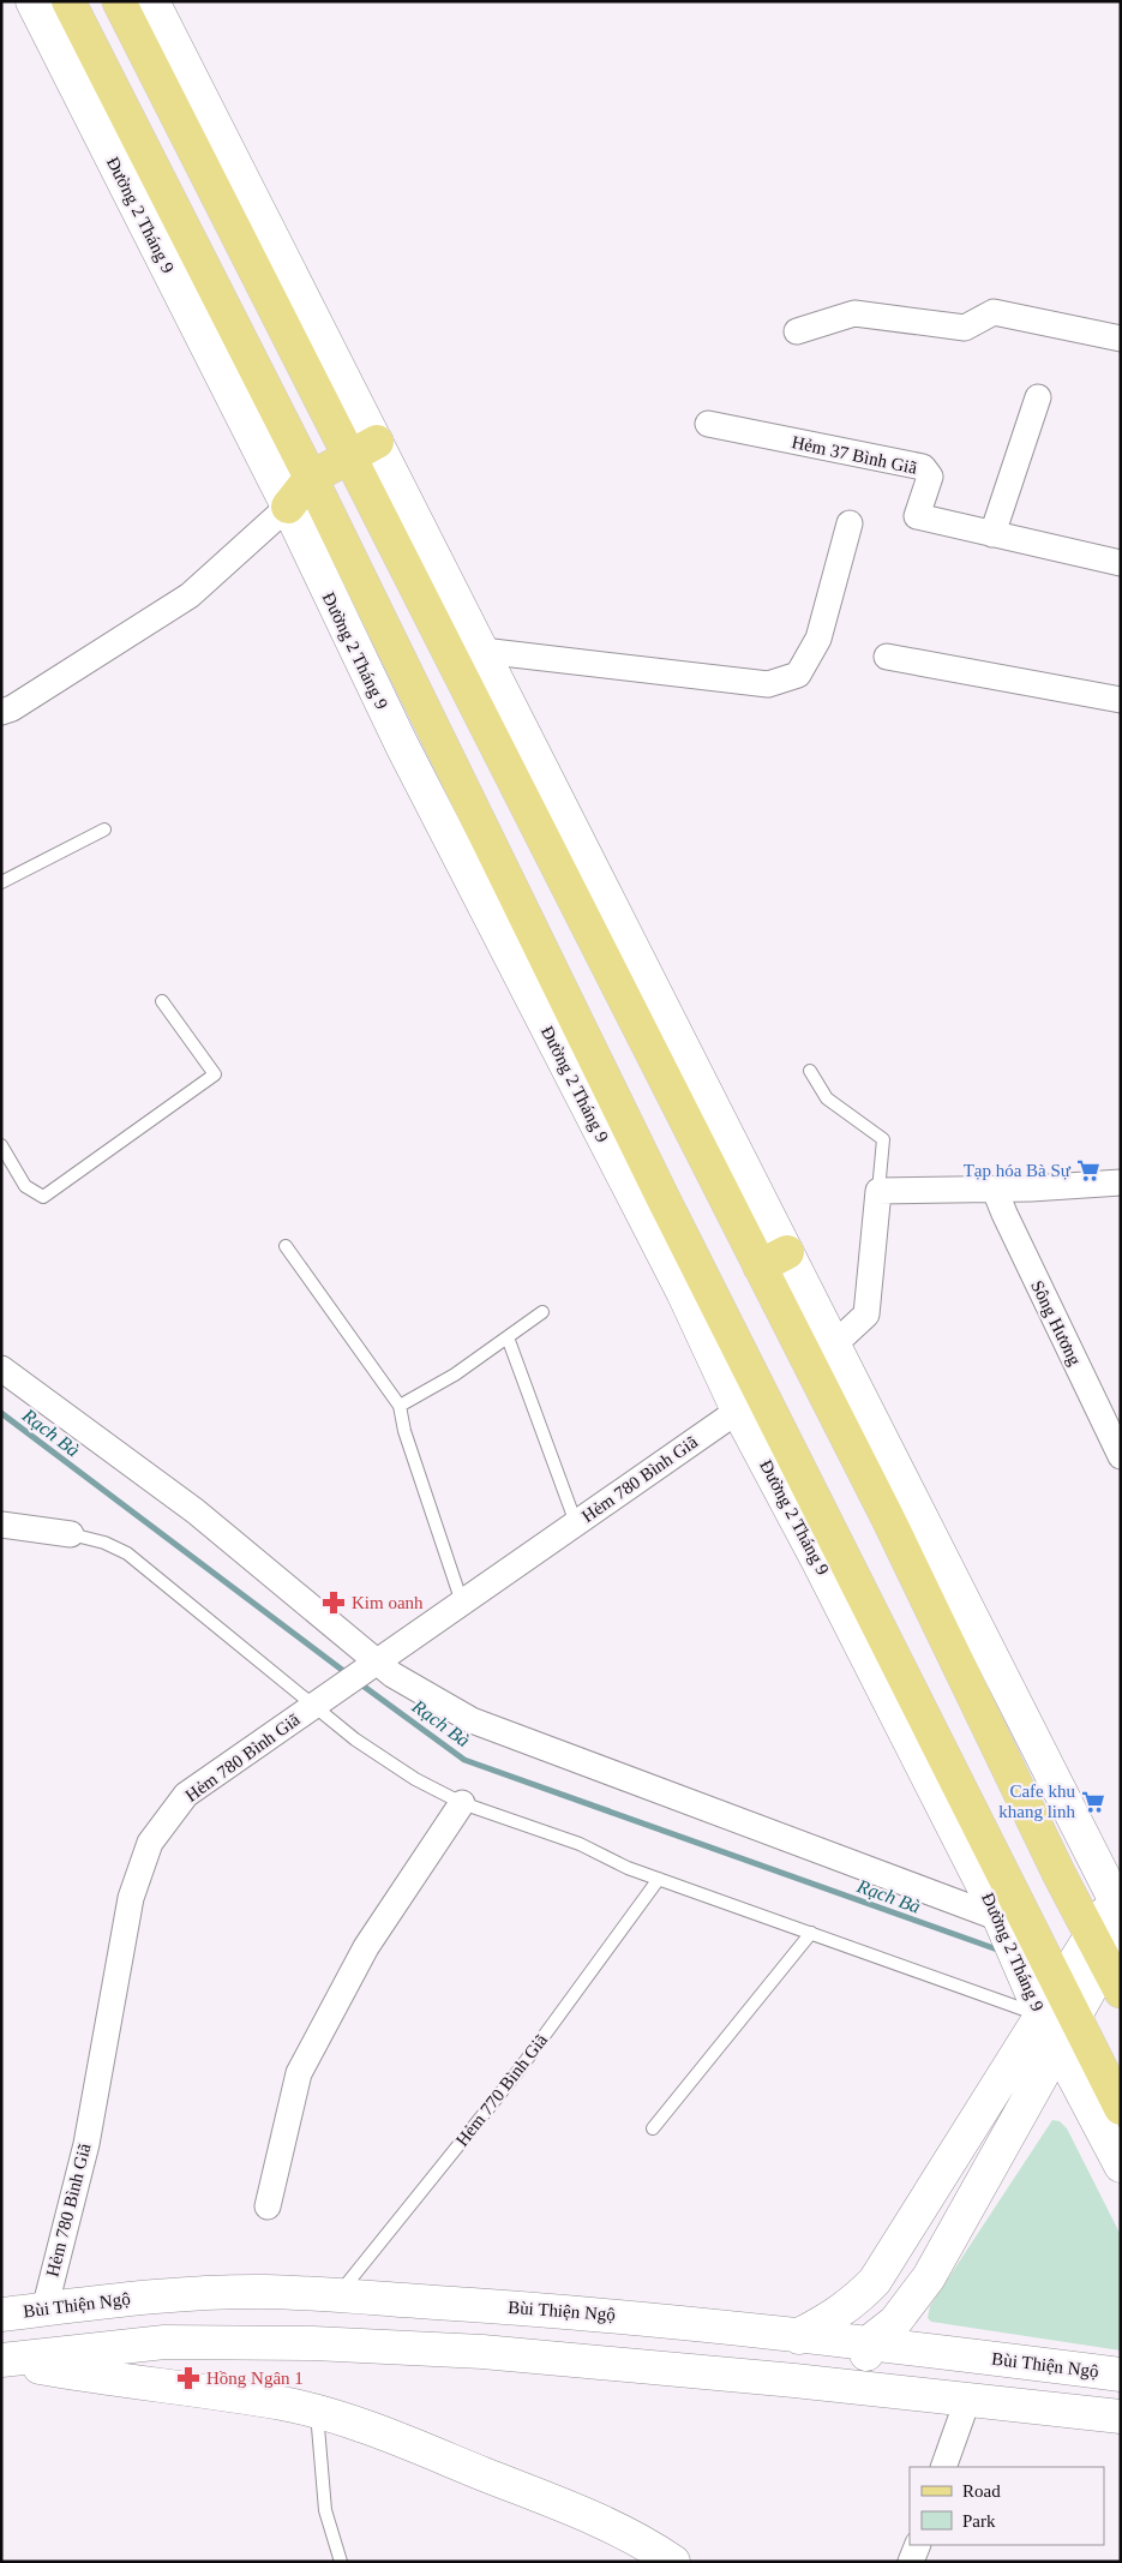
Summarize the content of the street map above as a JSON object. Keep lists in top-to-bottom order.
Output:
{
  "streets": {
    "main road": ["Đường 2 Tháng 9", "Bùi Thiện Ngộ"],
    "street": ["Hẻm 37 Bình Giã", "Sông Hương", "Hẻm 780 Bình Giã"],
    "lane": ["Hẻm 770 Bình Giã"]
  },
  "crossings": [
    ["Đường 2 Tháng 9", "Hẻm 780 Bình Giã"],
    ["Hẻm 780 Bình Giã", "Bùi Thiện Ngộ"],
    ["Hẻm 770 Bình Giã", "Bùi Thiện Ngộ"]
  ],
  "water": ["Rạch Bà"],
  "places": {
    "supermarket": ["Tạp hóa Bà Sự", "Cafe khu khang linh"],
    "pharmacy": ["Kim oanh", "Hồng Ngân 1"]
  },
  "legend": ["Road", "Park"]
}
